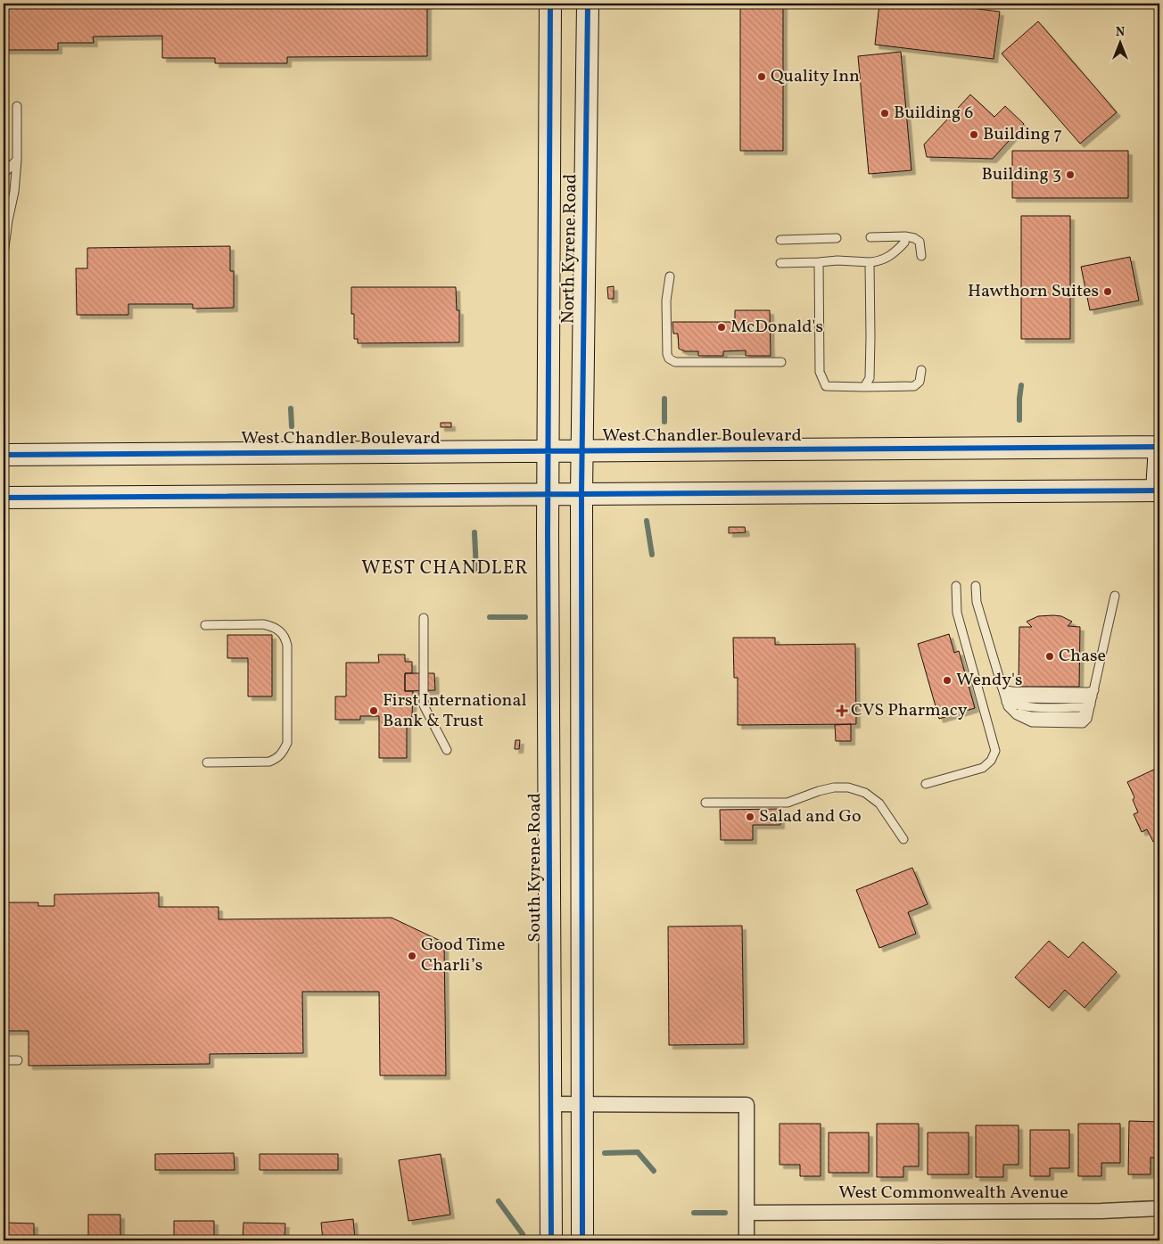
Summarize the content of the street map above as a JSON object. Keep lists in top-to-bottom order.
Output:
{
  "streets": {
    "main road": ["North Kyrene Road", "West Chandler Boulevard", "South Kyrene Road"],
    "street": ["West Commonwealth Avenue"]
  },
  "crossings": [
    ["North Kyrene Road", "West Chandler Boulevard"],
    ["North Kyrene Road", "South Kyrene Road"]
  ],
  "districts": ["WEST CHANDLER"],
  "places": {
    "other": [
      "Quality Inn",
      "Building 6",
      "Building 7",
      "Building 3",
      "Hawthorn Suites",
      "McDonald's",
      "Chase",
      "Wendy's",
      "First International Bank & Trust",
      "Salad and Go",
      "Good Time Charli’s"
    ],
    "health": ["CVS Pharmacy"]
  },
  "north": "top"
}
